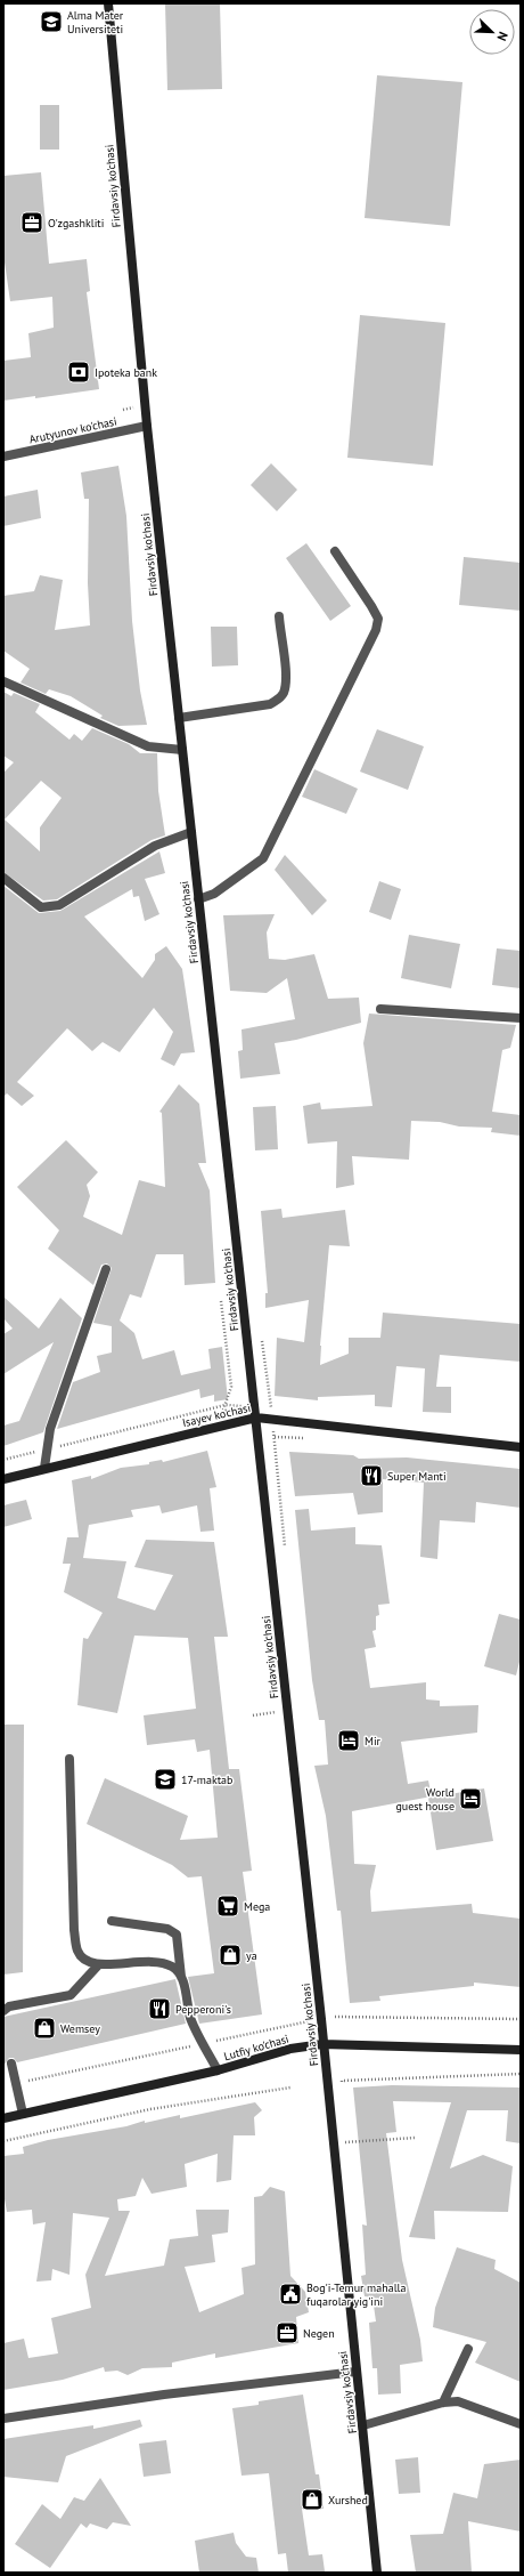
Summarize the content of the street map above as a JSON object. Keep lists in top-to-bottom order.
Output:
{
  "streets": {
    "main road": ["Firdavsiy ko'chasi", "Isayev ko'chasi", "Lutfiy ko'chasi"],
    "street": ["Arutyunov ko'chasi"]
  },
  "crossings": [
    ["Firdavsiy ko'chasi", "Arutyunov ko'chasi"],
    ["Firdavsiy ko'chasi", "Isayev ko'chasi"],
    ["Firdavsiy ko'chasi", "Lutfiy ko'chasi"]
  ],
  "places": {
    "school or university": ["Alma Mater Universiteti", "17-maktab"],
    "office": ["O'zgashkliti", "Negen"],
    "bank": ["Ipoteka bank"],
    "restaurant": ["Super Manti", "Pepperoni's"],
    "hotel": ["Mir", "World guest house"],
    "supermarket": ["Mega"],
    "shop": ["ya", "Wemsey", "Xurshed"],
    "public building": ["Bog'i-Temur mahalla fuqarolar yig'ini"]
  },
  "north": "bottom right"
}
